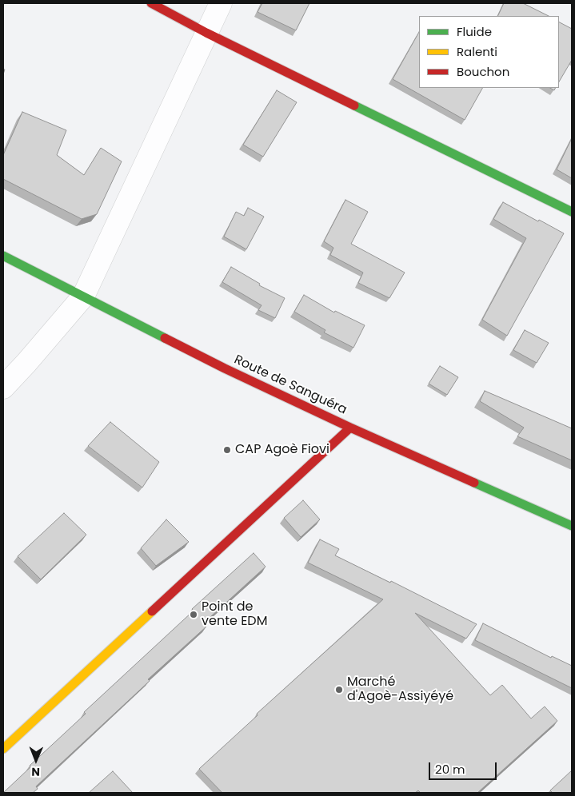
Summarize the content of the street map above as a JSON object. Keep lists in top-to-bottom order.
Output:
{
  "streets": {
    "street": ["Route de Sanguéra"]
  },
  "places": ["CAP Agoè Fiovi", "Point de vente EDM", "Marché d'Agoè-Assiyéyé"],
  "legend": ["Fluide", "Ralenti", "Bouchon"],
  "scale_bar": "20 m",
  "north": "bottom"
}
